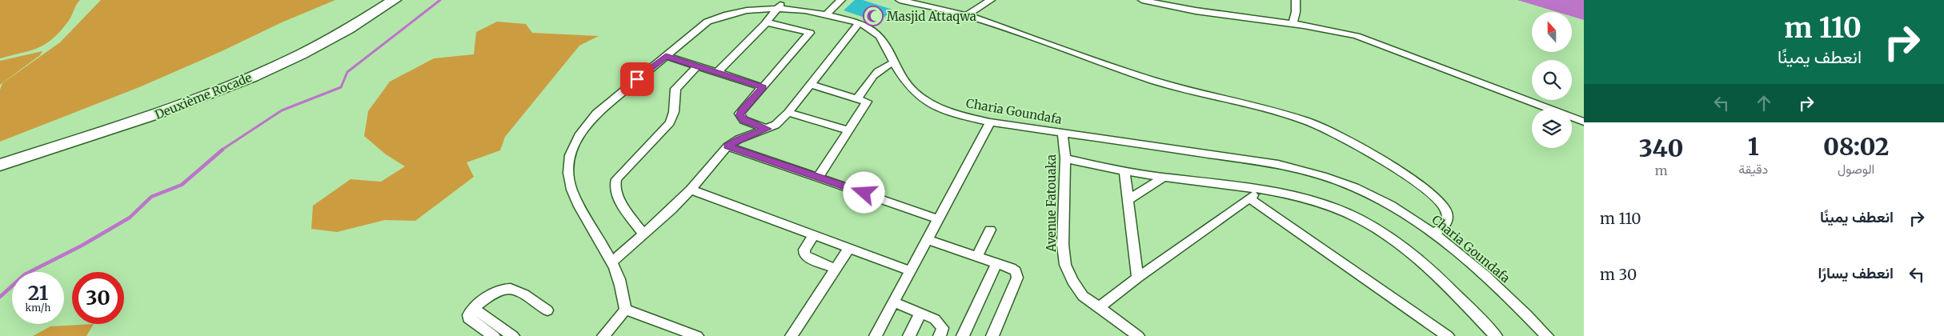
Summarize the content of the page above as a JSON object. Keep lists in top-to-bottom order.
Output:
{
  "streets": {
    "highway": ["Deuxième Rocade"],
    "street": ["Charia Goundafa", "Avenue Fatouaka"]
  },
  "crossings": [
    ["Charia Goundafa", "Avenue Fatouaka"]
  ],
  "places": {
    "mosque": ["Masjid Attaqwa"]
  },
  "north": "top",
  "page": {
    "turn": ["110 m", "انعطف يمينًا"],
    "eta": [
      "08:02",
      "الوصول",
      "1",
      "دقيقة",
      "340",
      "m"
    ],
    "list": [
      {
        "name": "انعطف يمينًا",
        "value": "110 m"
      },
      {
        "name": "انعطف يسارًا",
        "value": "30 m"
      }
    ],
    "speed": "21 km/h",
    "limit": "30"
  }
}
